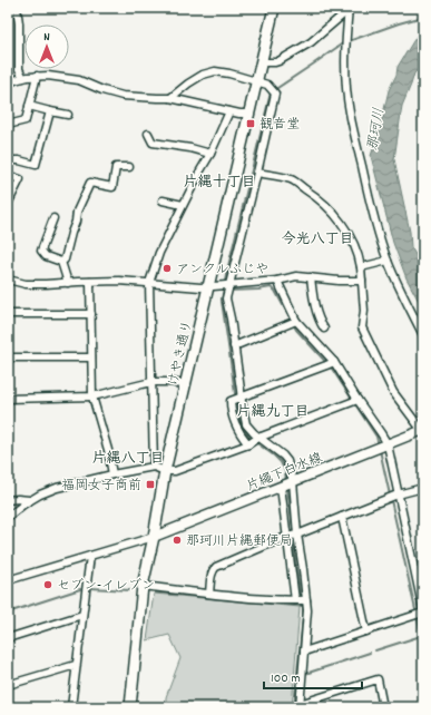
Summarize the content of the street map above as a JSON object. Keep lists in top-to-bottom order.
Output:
{
  "streets": {
    "highway": ["けやき通り"],
    "main road": ["片繩下白水線"]
  },
  "crossings": [
    ["けやき通り", "片繩下白水線"]
  ],
  "districts": [
    "片縄十丁目",
    "今光八丁目",
    "片縄九丁目",
    "片縄八丁目"
  ],
  "water": ["那珂川"],
  "places": {
    "transit": ["観音堂", "福岡女子商前"],
    "other": ["アンクルふじや", "那珂川片縄郵便局", "セブン-イレブン"]
  },
  "scale_bar": "100 m",
  "north": "top"
}
